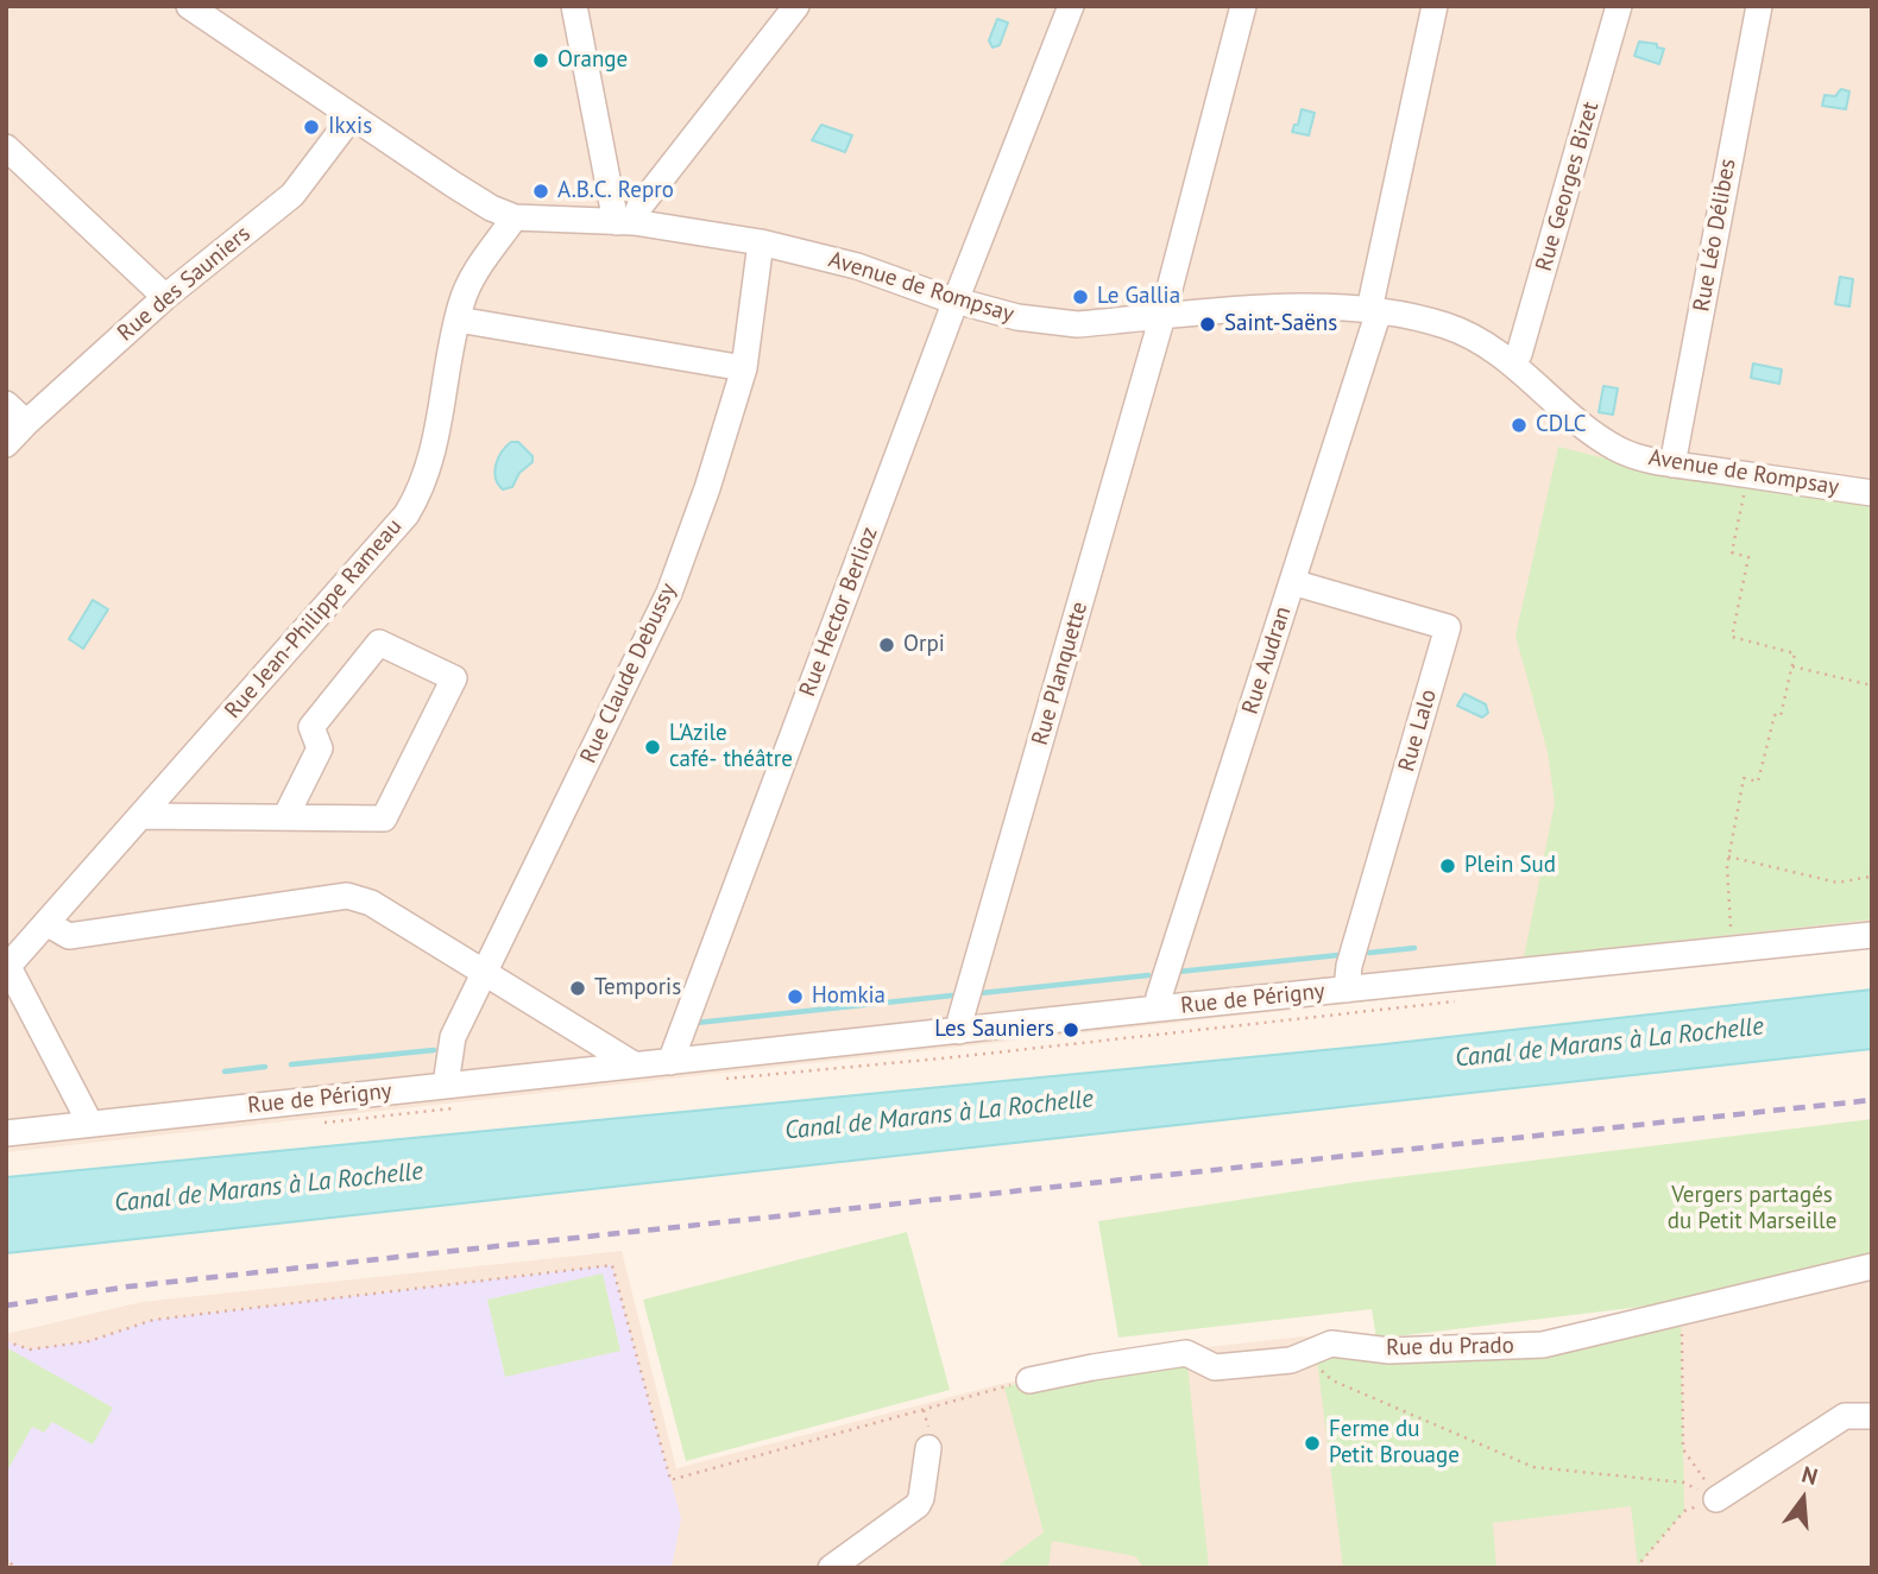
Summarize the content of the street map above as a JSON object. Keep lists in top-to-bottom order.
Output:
{
  "streets": {
    "street": [
      "Rue Georges Bizet",
      "Rue Léo Délibes",
      "Rue des Sauniers",
      "Avenue de Rompsay",
      "Rue Hector Berlioz",
      "Rue Jean-Philippe Rameau",
      "Rue Audran",
      "Rue Claude Debussy",
      "Rue Planquette",
      "Rue Lalo",
      "Rue de Périgny",
      "Rue du Prado"
    ]
  },
  "crossings": [
    ["Rue Georges Bizet", "Avenue de Rompsay"],
    ["Rue Léo Délibes", "Avenue de Rompsay"],
    ["Rue des Sauniers", "Avenue de Rompsay"],
    ["Avenue de Rompsay", "Rue Hector Berlioz"],
    ["Avenue de Rompsay", "Rue Jean-Philippe Rameau"],
    ["Avenue de Rompsay", "Rue Audran"],
    ["Avenue de Rompsay", "Rue Claude Debussy"],
    ["Avenue de Rompsay", "Rue Planquette"],
    ["Rue Hector Berlioz", "Rue de Périgny"],
    ["Rue Audran", "Rue Lalo"],
    ["Rue Audran", "Rue de Périgny"],
    ["Rue Claude Debussy", "Rue de Périgny"],
    ["Rue Planquette", "Rue de Périgny"],
    ["Rue Lalo", "Rue de Périgny"]
  ],
  "water": ["Canal de Marans à La Rochelle"],
  "parks": ["Vergers partagés du Petit Marseille"],
  "places": [
    "Orange",
    "Ikxis",
    "A.B.C. Repro",
    "Le Gallia",
    "Saint-Saëns",
    "CDLC",
    "Orpi",
    "L'Azile café- théâtre",
    "Plein Sud",
    "Temporis",
    "Homkia",
    "Les Sauniers",
    "Ferme du Petit Brouage"
  ],
  "north": "top"
}
